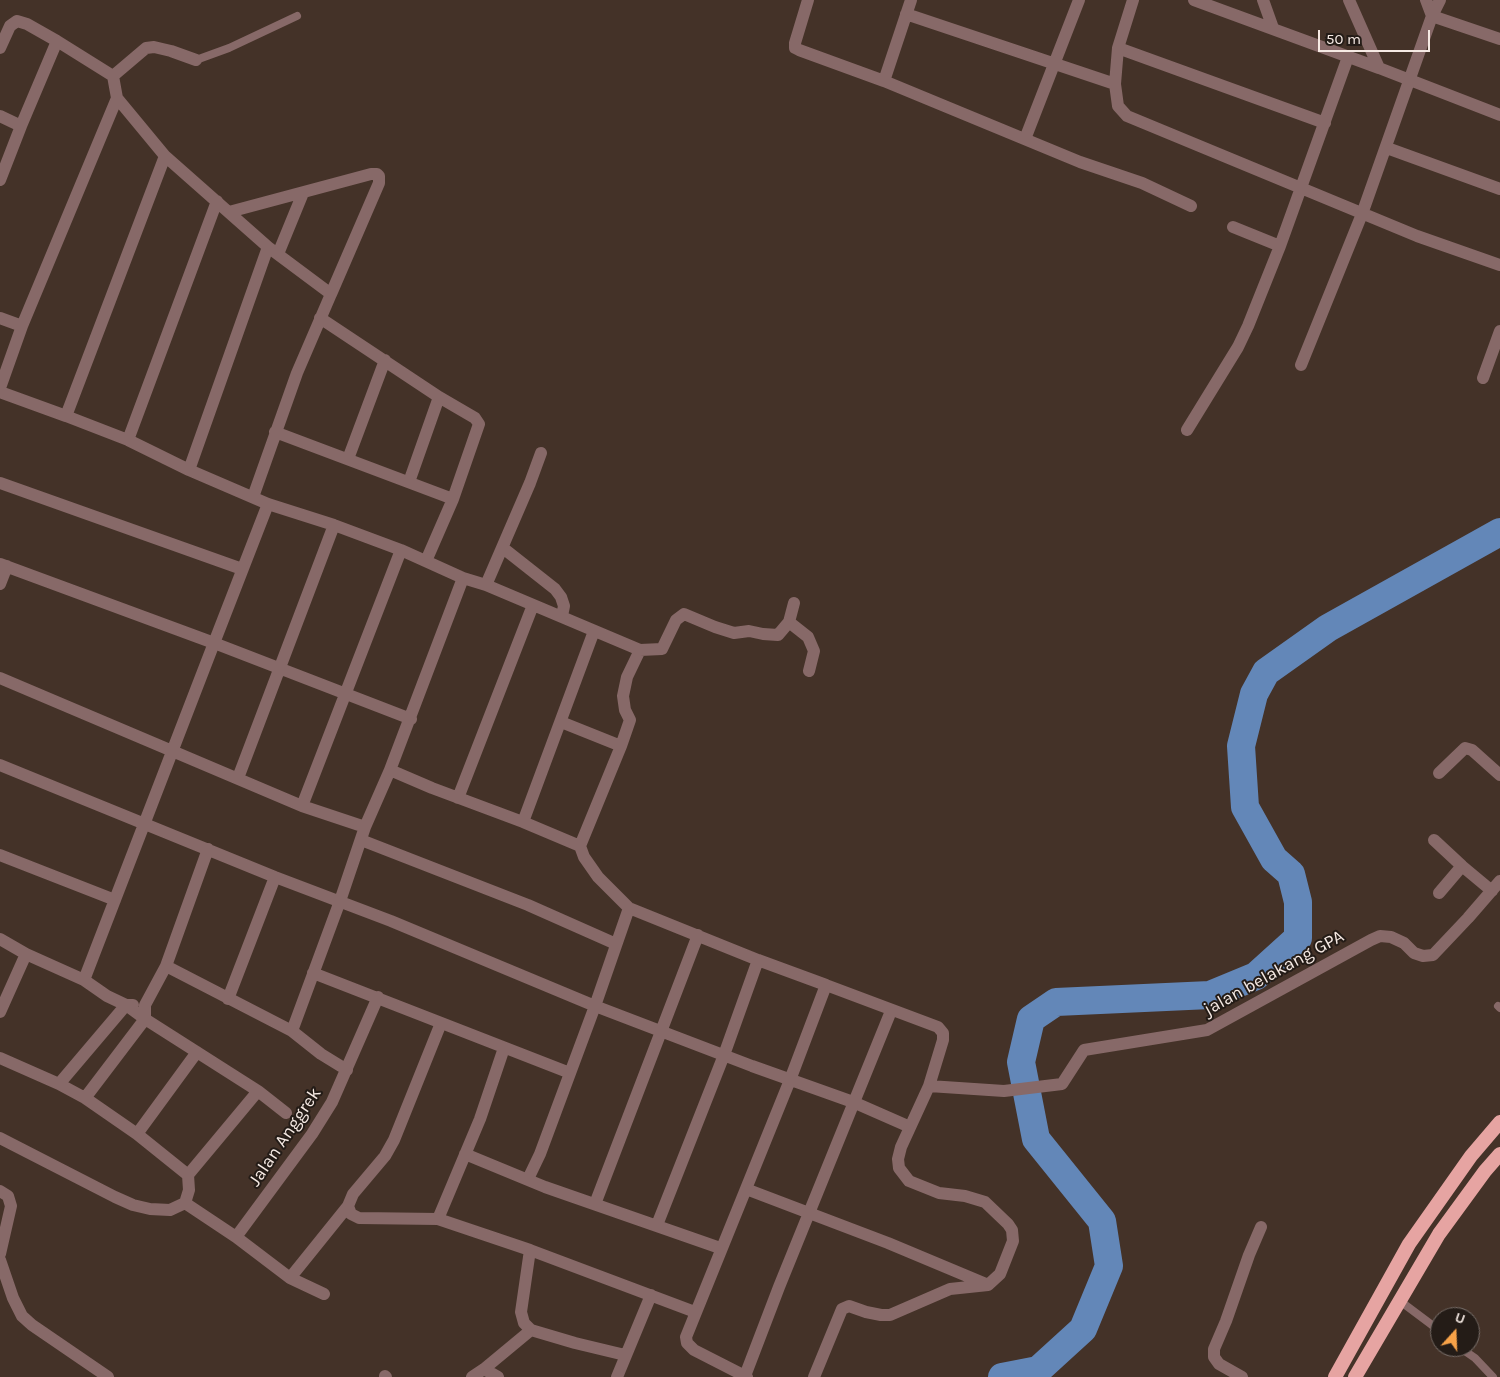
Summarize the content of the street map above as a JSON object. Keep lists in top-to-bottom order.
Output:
{
  "streets": {
    "street": ["jalan belakang GPA", "Jalan Anggrek"]
  },
  "scale_bar": "50 m",
  "north": "top"
}
